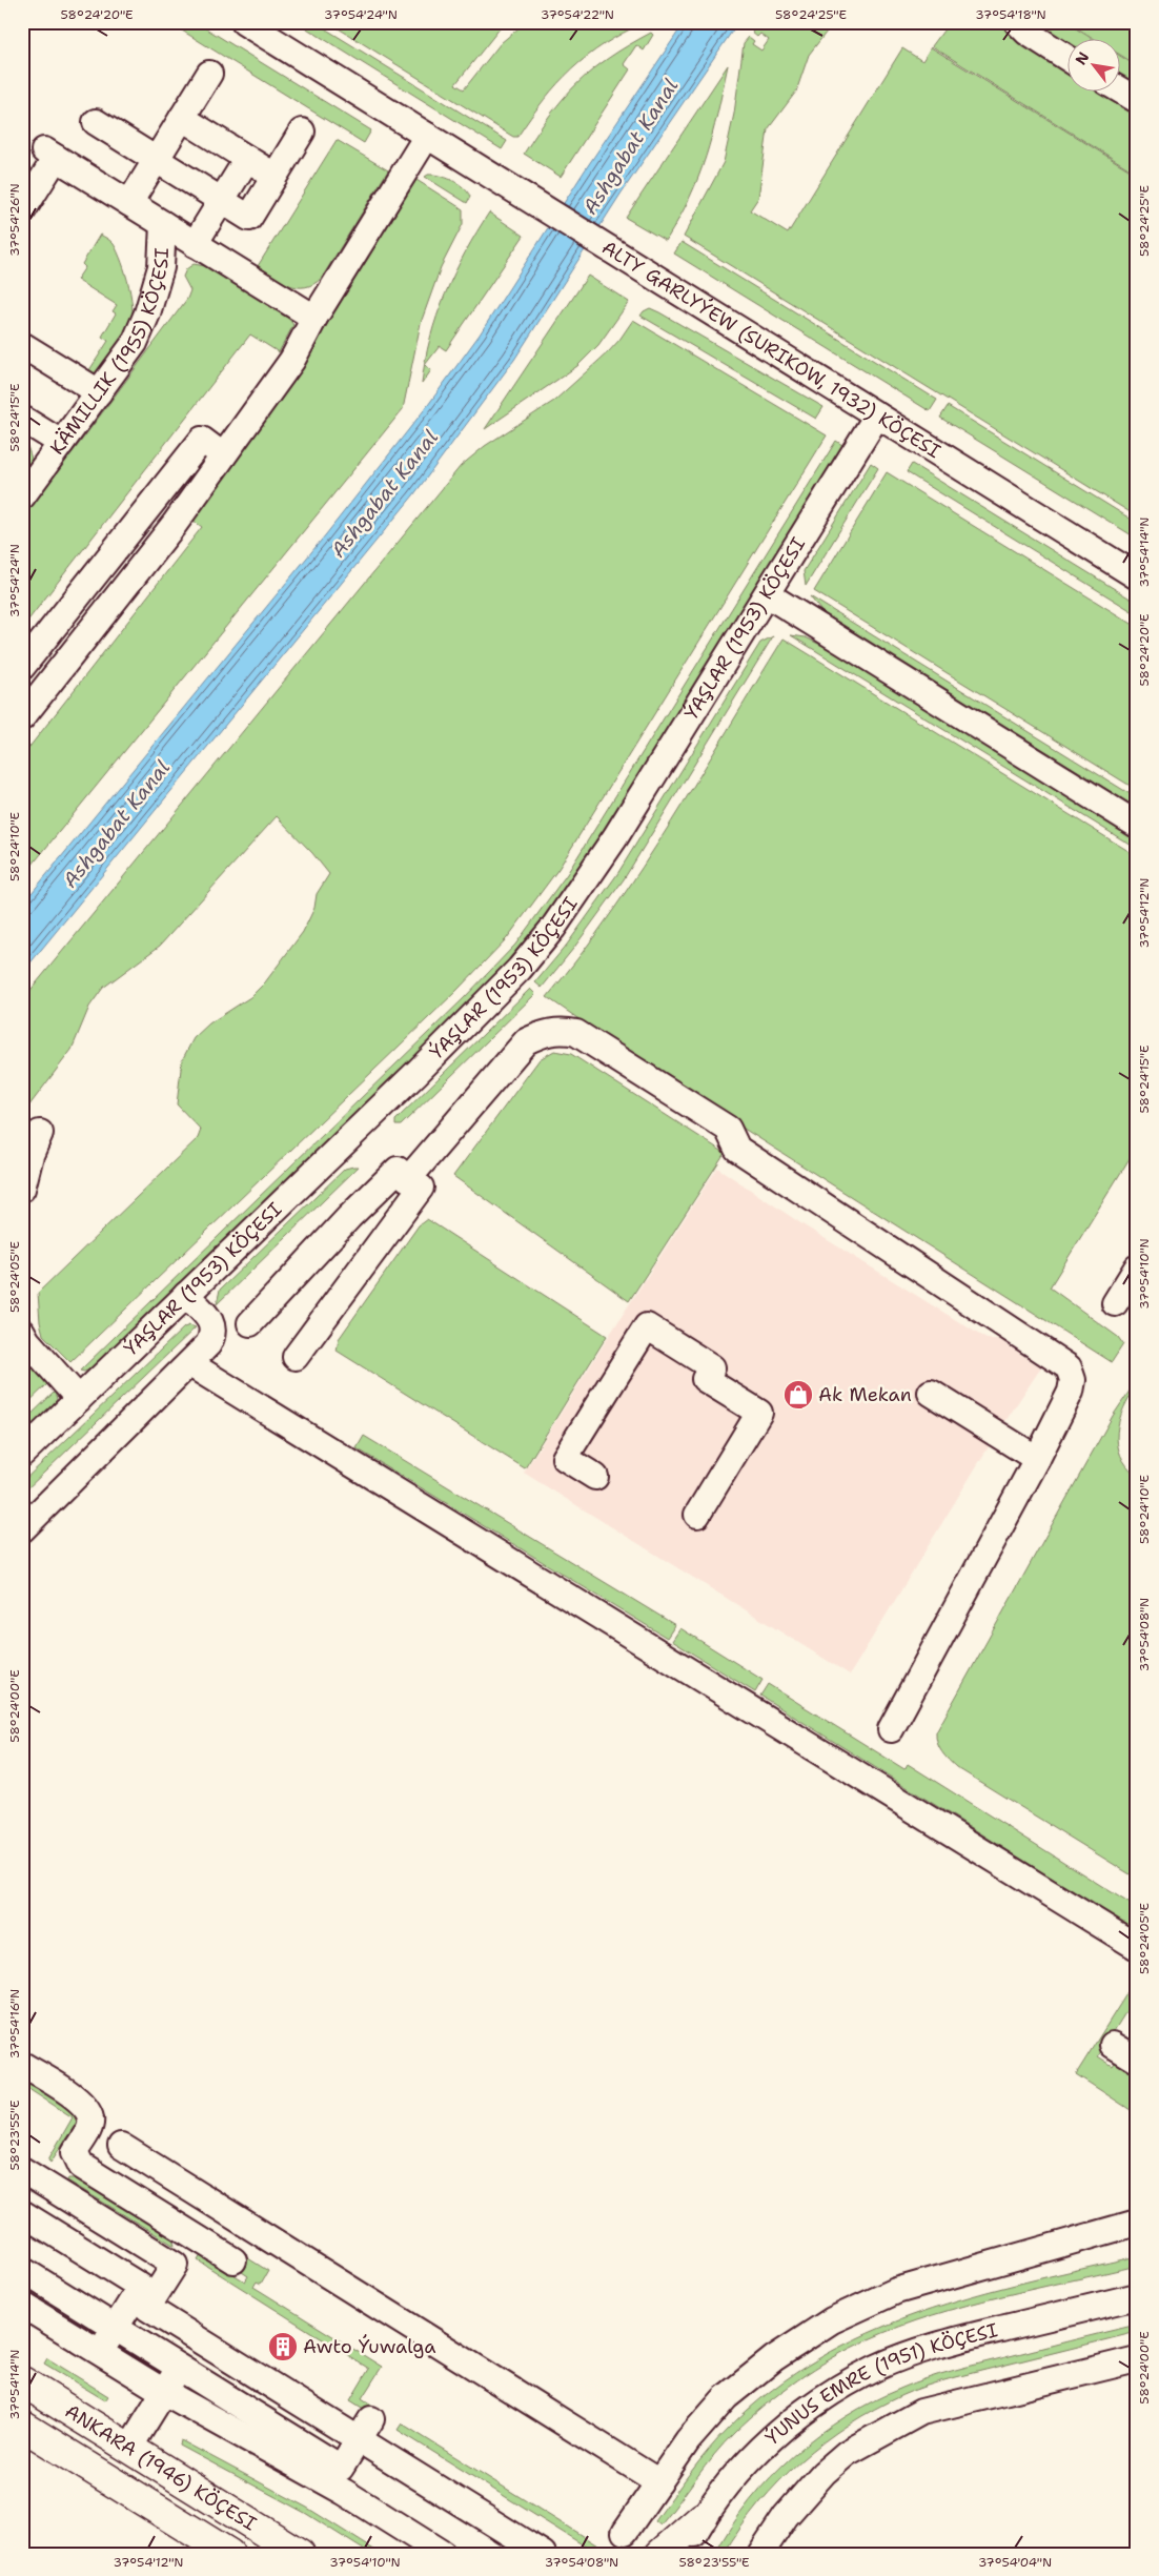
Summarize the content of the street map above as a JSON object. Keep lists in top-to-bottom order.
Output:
{
  "streets": {
    "main road": ["ANKARA (1946) KÖÇESI"],
    "street": [
      "KÄMILLIK (1955) KÖÇESI",
      "ALTY GARLYÝEW (SURIKOW, 1932) KÖÇESI",
      "ÝAŞLAR (1953) KÖÇESI",
      "ÝUNUS EMRE (1951) KÖÇESI"
    ]
  },
  "crossings": [
    ["ALTY GARLYÝEW (SURIKOW, 1932) KÖÇESI", "ÝAŞLAR (1953) KÖÇESI"]
  ],
  "water": ["Ashgabat Kanal"],
  "places": {
    "shop": ["Ak Mekan"],
    "building": ["Awto Ýuwalga"]
  },
  "north": "top left",
  "coordinates": [
    "58°24'20\"E",
    "37°54'24\"N",
    "37°54'22\"N",
    "58°24'25\"E",
    "37°54'18\"N",
    "37°54'26\"N",
    "58°24'15\"E",
    "37°54'14\"N",
    "58°24'10\"E",
    "37°54'12\"N",
    "37°54'10\"N",
    "58°24'05\"E",
    "37°54'08\"N",
    "58°24'00\"E",
    "37°54'16\"N",
    "58°23'55\"E",
    "37°54'04\"N"
  ]
}
